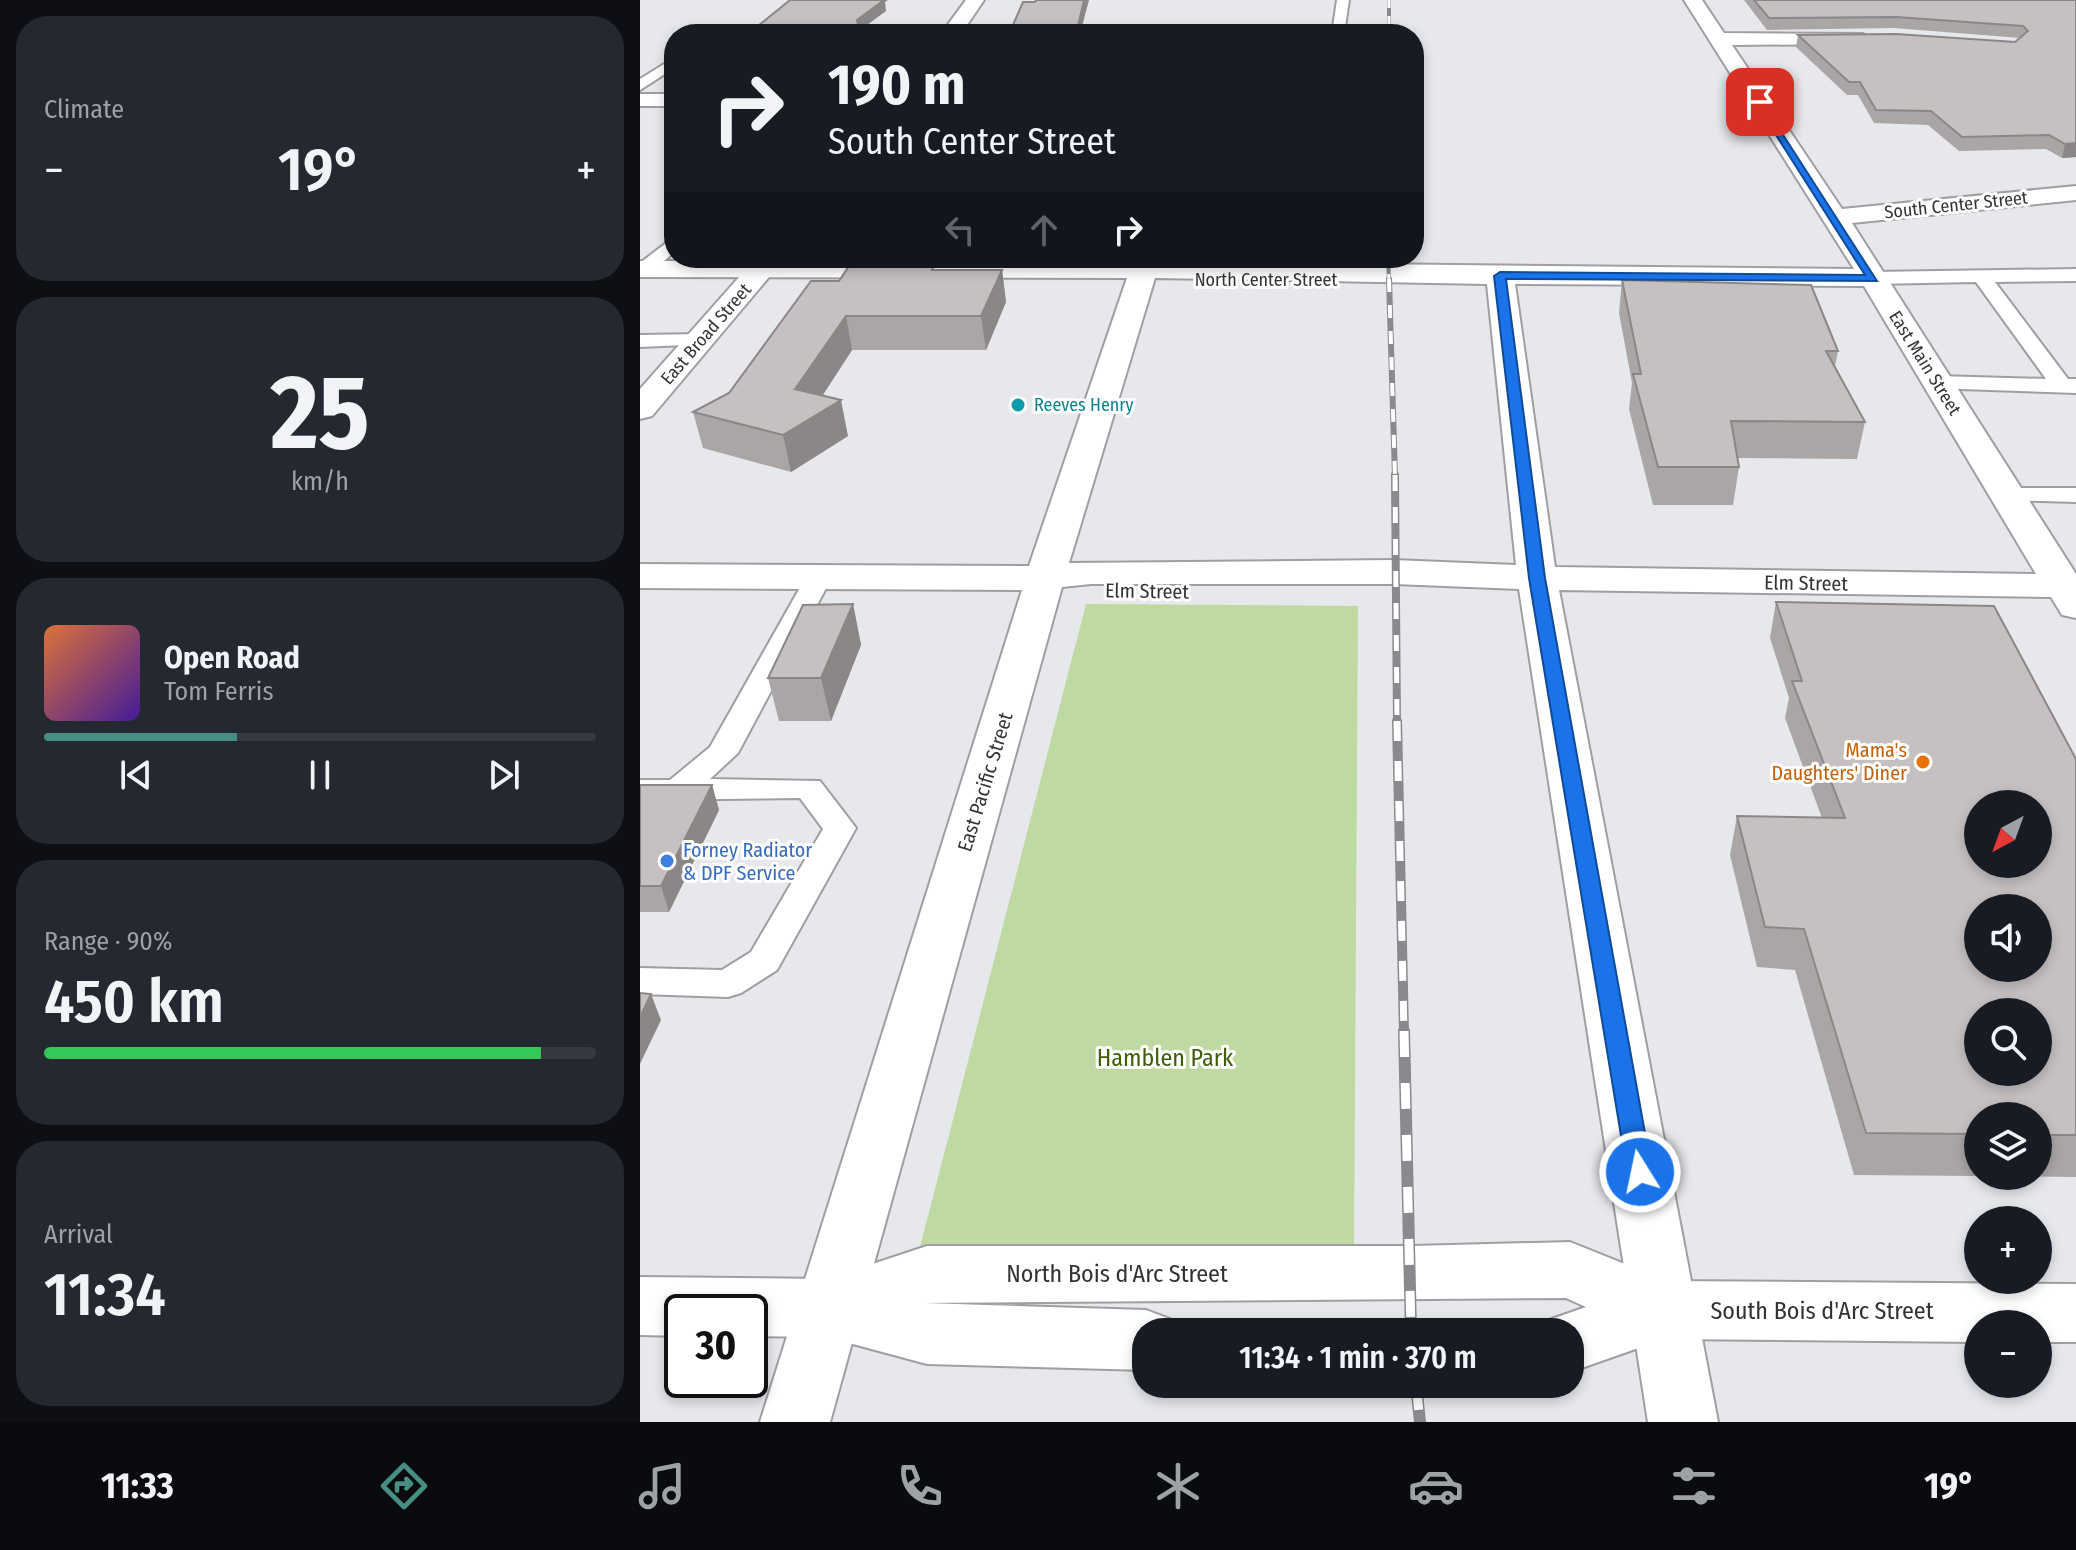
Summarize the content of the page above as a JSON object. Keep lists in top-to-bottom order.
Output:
{
  "streets": {
    "street": [
      "South Center Street",
      "North Center Street",
      "East Broad Street",
      "East Main Street",
      "Elm Street",
      "East Pacific Street",
      "North Bois d'Arc Street",
      "South Bois d'Arc Street"
    ]
  },
  "crossings": [
    ["South Center Street", "East Main Street"],
    ["East Main Street", "Elm Street"],
    ["Elm Street", "East Pacific Street"],
    ["East Pacific Street", "North Bois d'Arc Street"],
    ["North Bois d'Arc Street", "South Bois d'Arc Street"]
  ],
  "parks": ["Hamblen Park"],
  "places": ["Reeves Henry", "Mama's Daughters' Diner", "Forney Radiator & DPF Service"],
  "north": "bottom left",
  "page": {
    "tile": [
      "Climate",
      ["25", "km/h"],
      ["Range · 90%", "450 km"],
      ["Arrival", "11:34"]
    ],
    "turn": ["190 m", "South Center Street"],
    "heat": ["−", "19°", "+"],
    "song": ["Open Road", "Tom Ferris"],
    "map_buttons": ["+", "−"],
    "limit": "30",
    "trip": "11:34 · 1 min · 370 m",
    "tabs": ["11:33", "19°"]
  }
}
